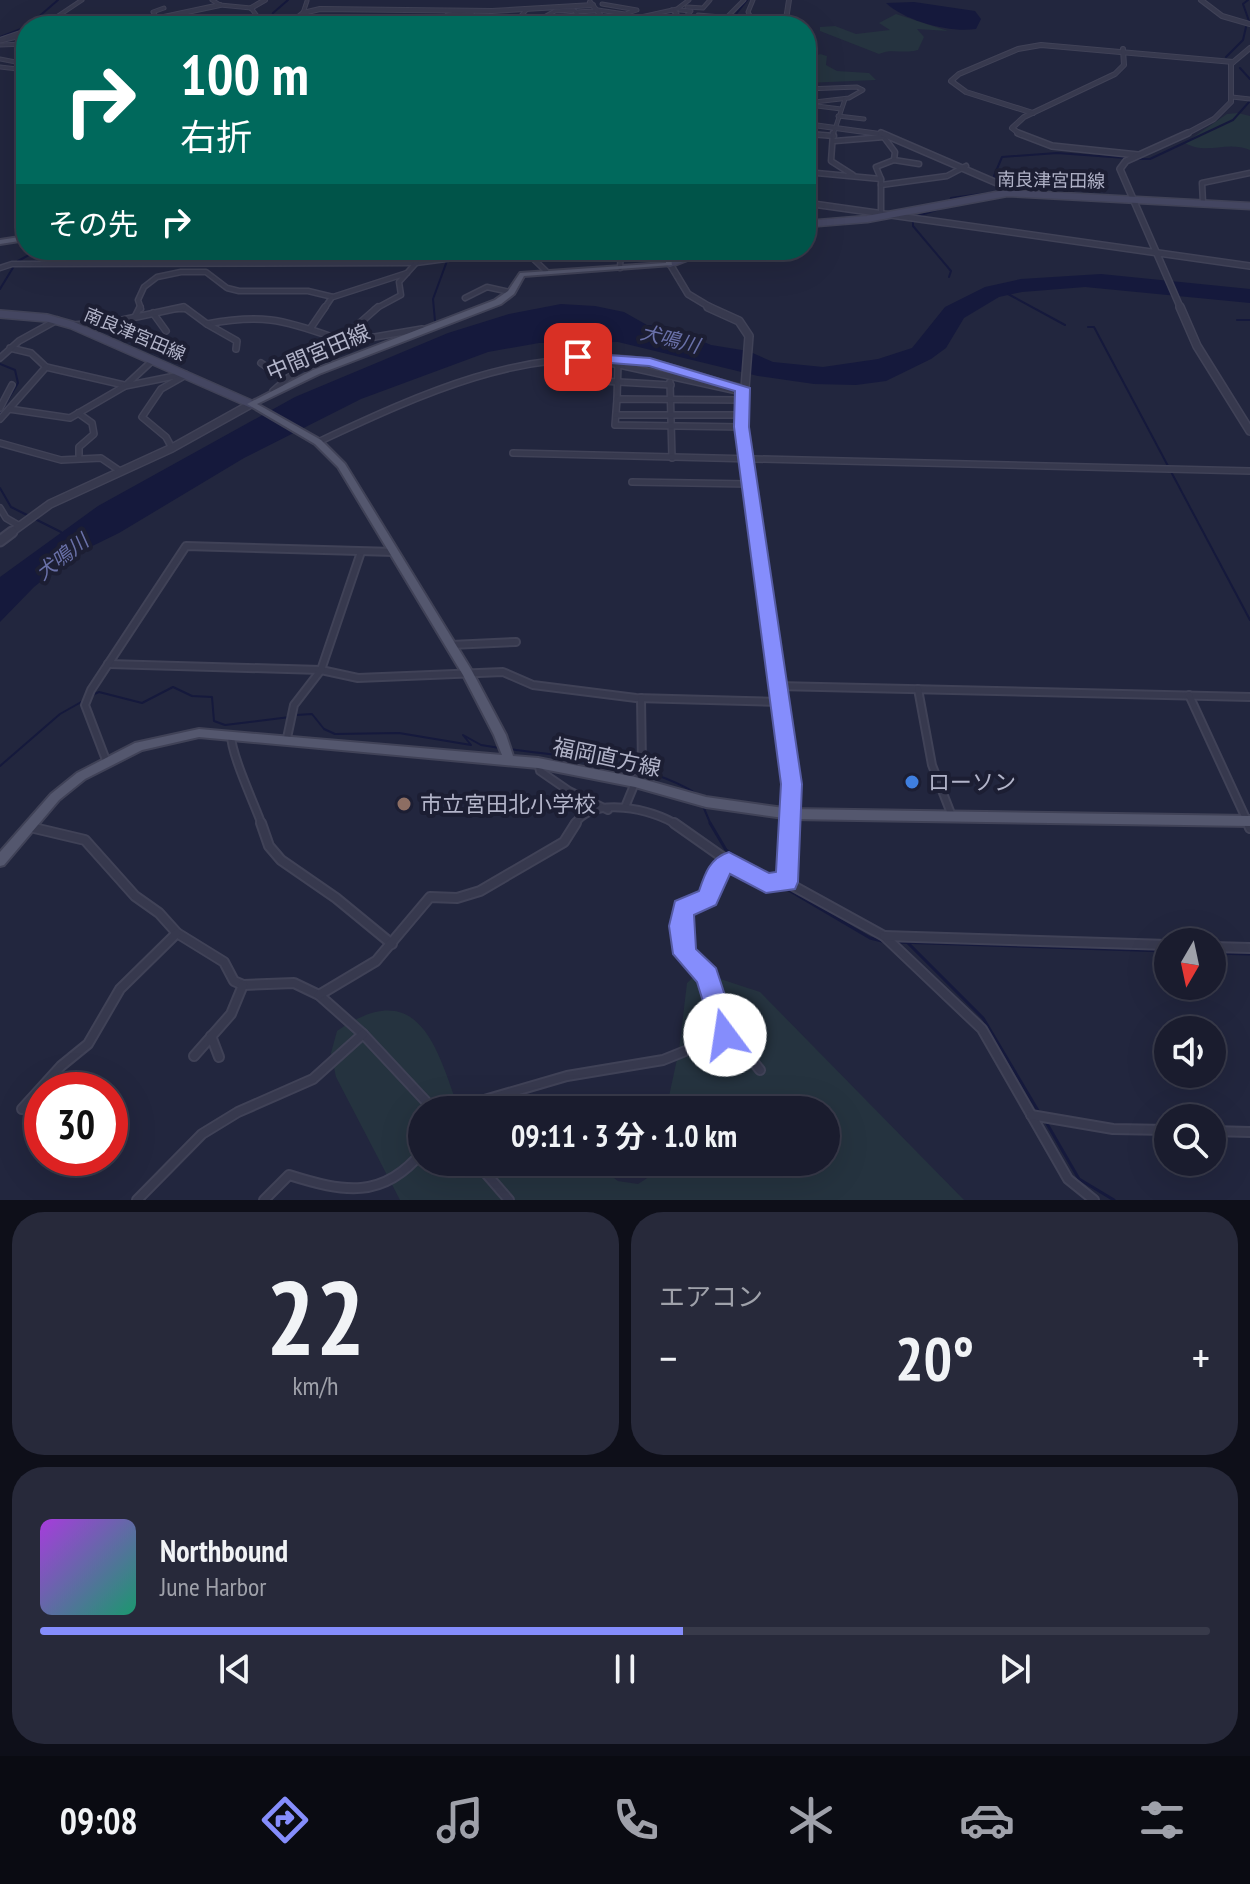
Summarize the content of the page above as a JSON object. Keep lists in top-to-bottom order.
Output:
{
  "streets": {
    "main road": ["南良津宮田線", "中間宮田線", "福岡直方線"]
  },
  "crossings": [
    ["南良津宮田線", "中間宮田線"],
    ["中間宮田線", "福岡直方線"]
  ],
  "water": ["犬鳴川"],
  "places": ["ローソン", "市立宮田北小学校"],
  "north": "bottom",
  "page": {
    "turn": ["100 m", "右折"],
    "then": "その先",
    "limit": "30",
    "trip": "09:11 · 3 分 · 1.0 km",
    "tile": [
      ["22", "km/h"],
      "エアコン"
    ],
    "heat": ["−", "20°", "+"],
    "song": ["Northbound", "June Harbor"],
    "tabs": "09:08"
  }
}
